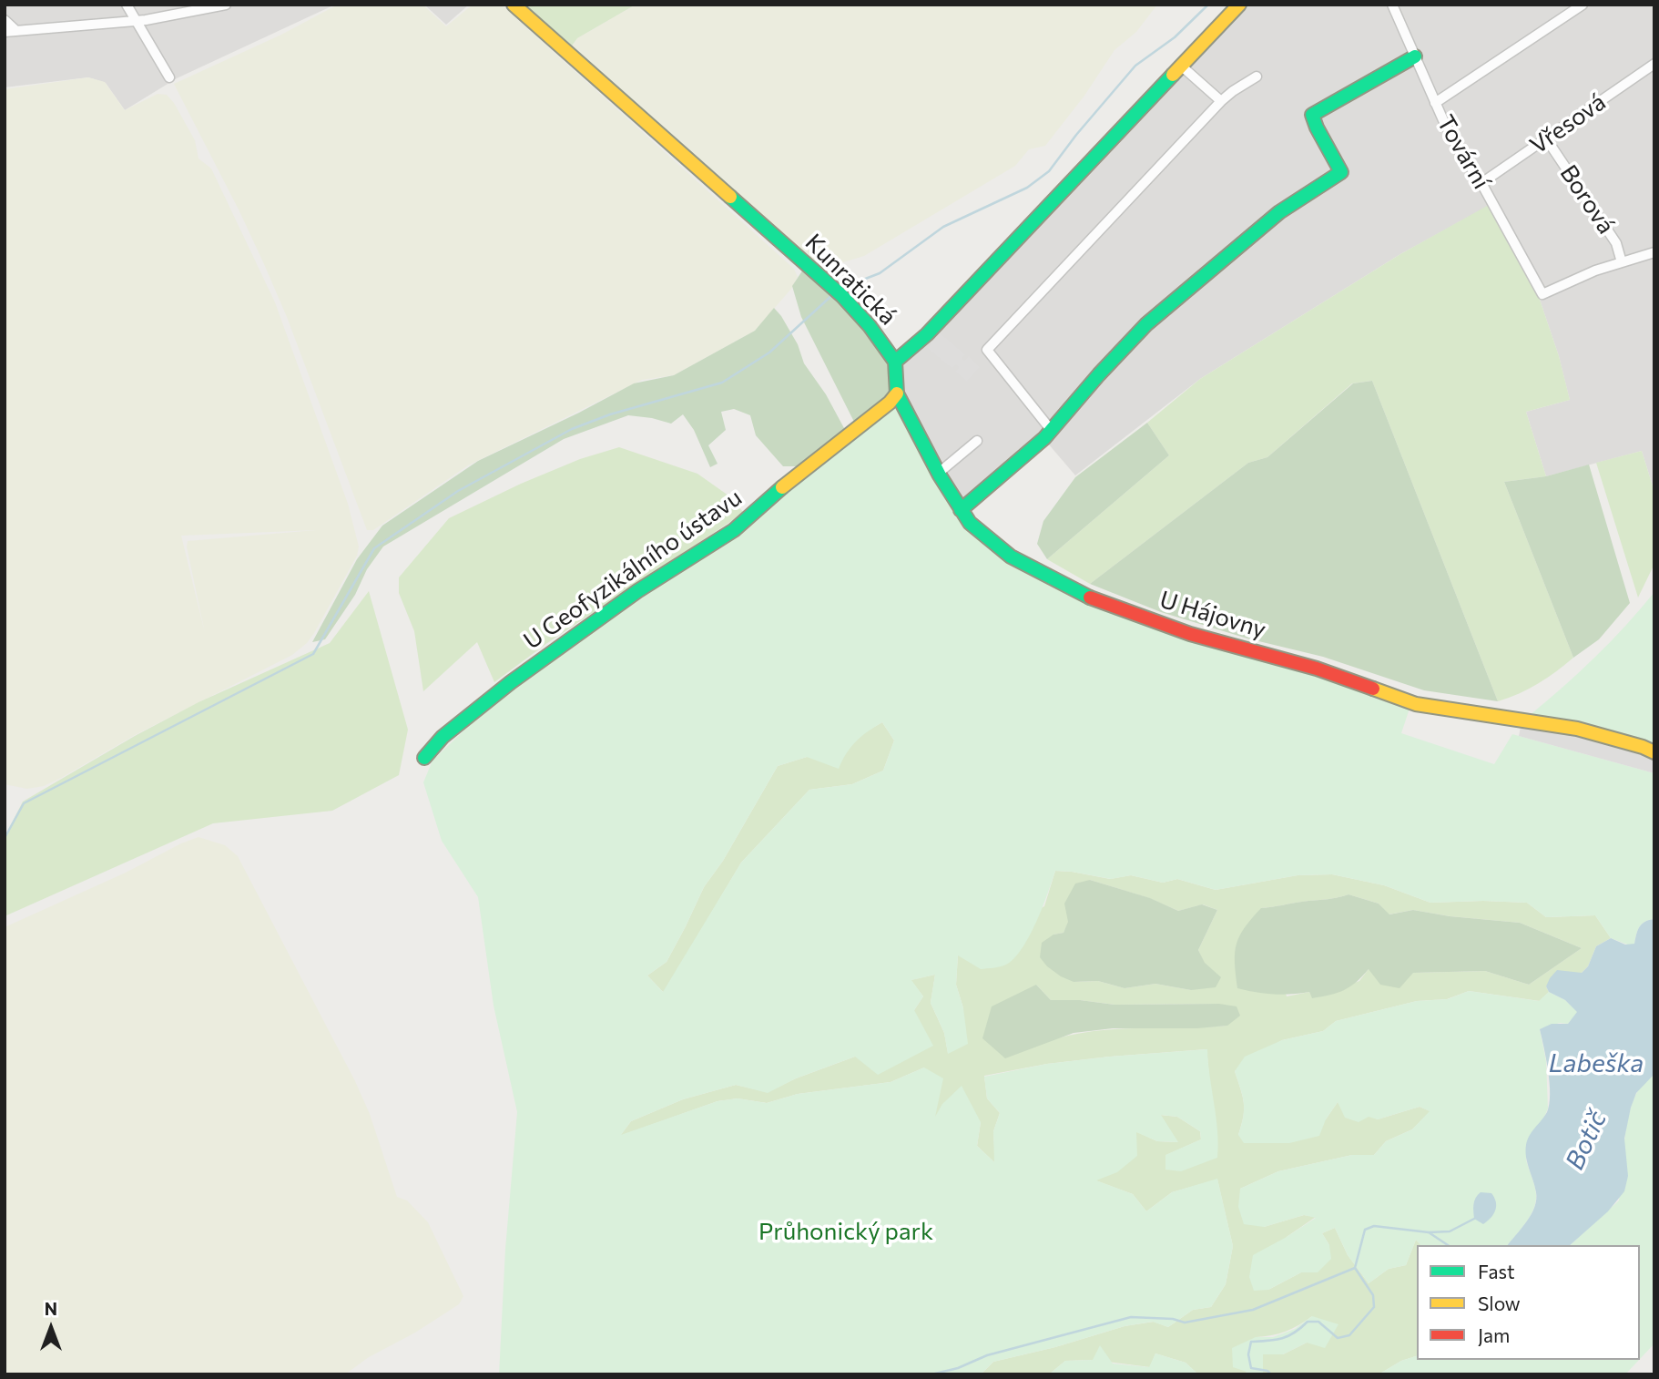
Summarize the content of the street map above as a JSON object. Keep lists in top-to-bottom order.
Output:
{
  "streets": {
    "street": [
      "Vřesová",
      "Tovární",
      "Borová",
      "Kunratická",
      "U Geofyzikálního ústavu",
      "U Hájovny"
    ]
  },
  "crossings": [
    ["Vřesová", "Tovární"],
    ["Vřesová", "Borová"],
    ["Tovární", "Borová"],
    ["Kunratická", "U Hájovny"],
    ["U Geofyzikálního ústavu", "U Hájovny"]
  ],
  "water": ["Labeška", "Botič"],
  "parks": ["Průhonický park"],
  "legend": ["Fast", "Slow", "Jam"],
  "north": "top"
}
